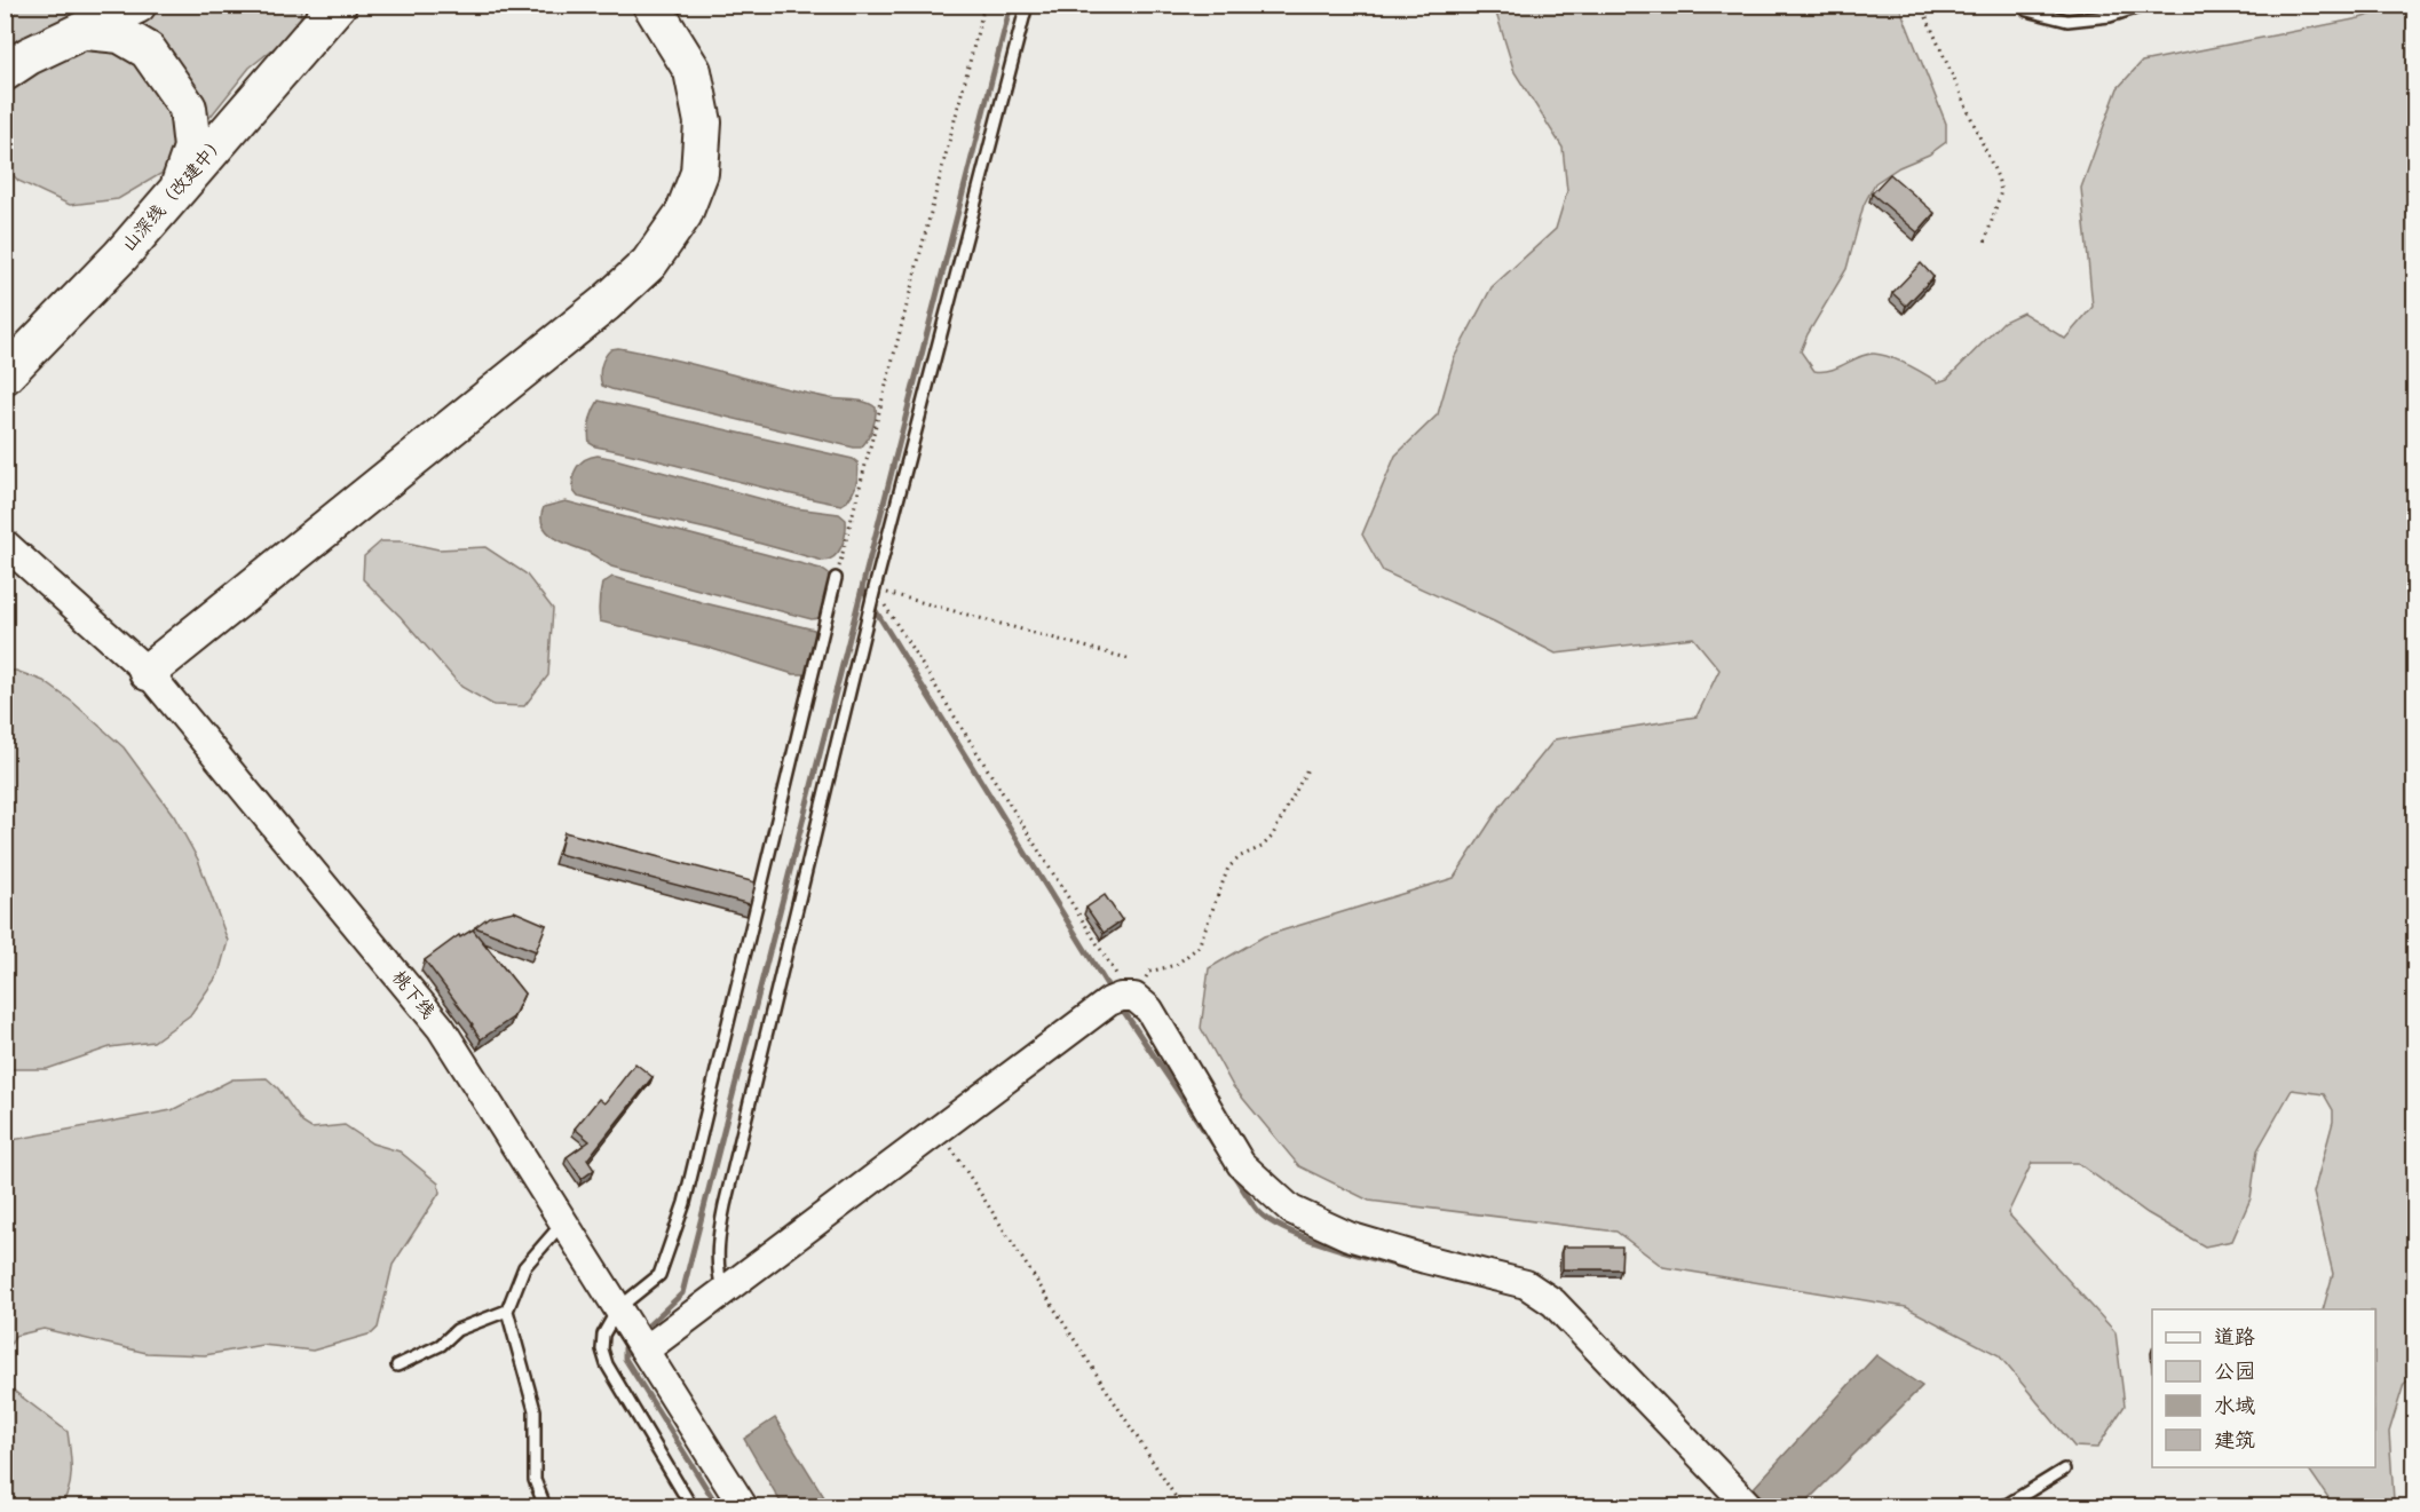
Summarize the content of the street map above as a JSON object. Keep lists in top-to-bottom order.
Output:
{
  "streets": {
    "highway": ["山深线（改建中）"],
    "street": ["桃下线"]
  },
  "legend": [
    "道路",
    "公园",
    "水域",
    "建筑"
  ]
}
